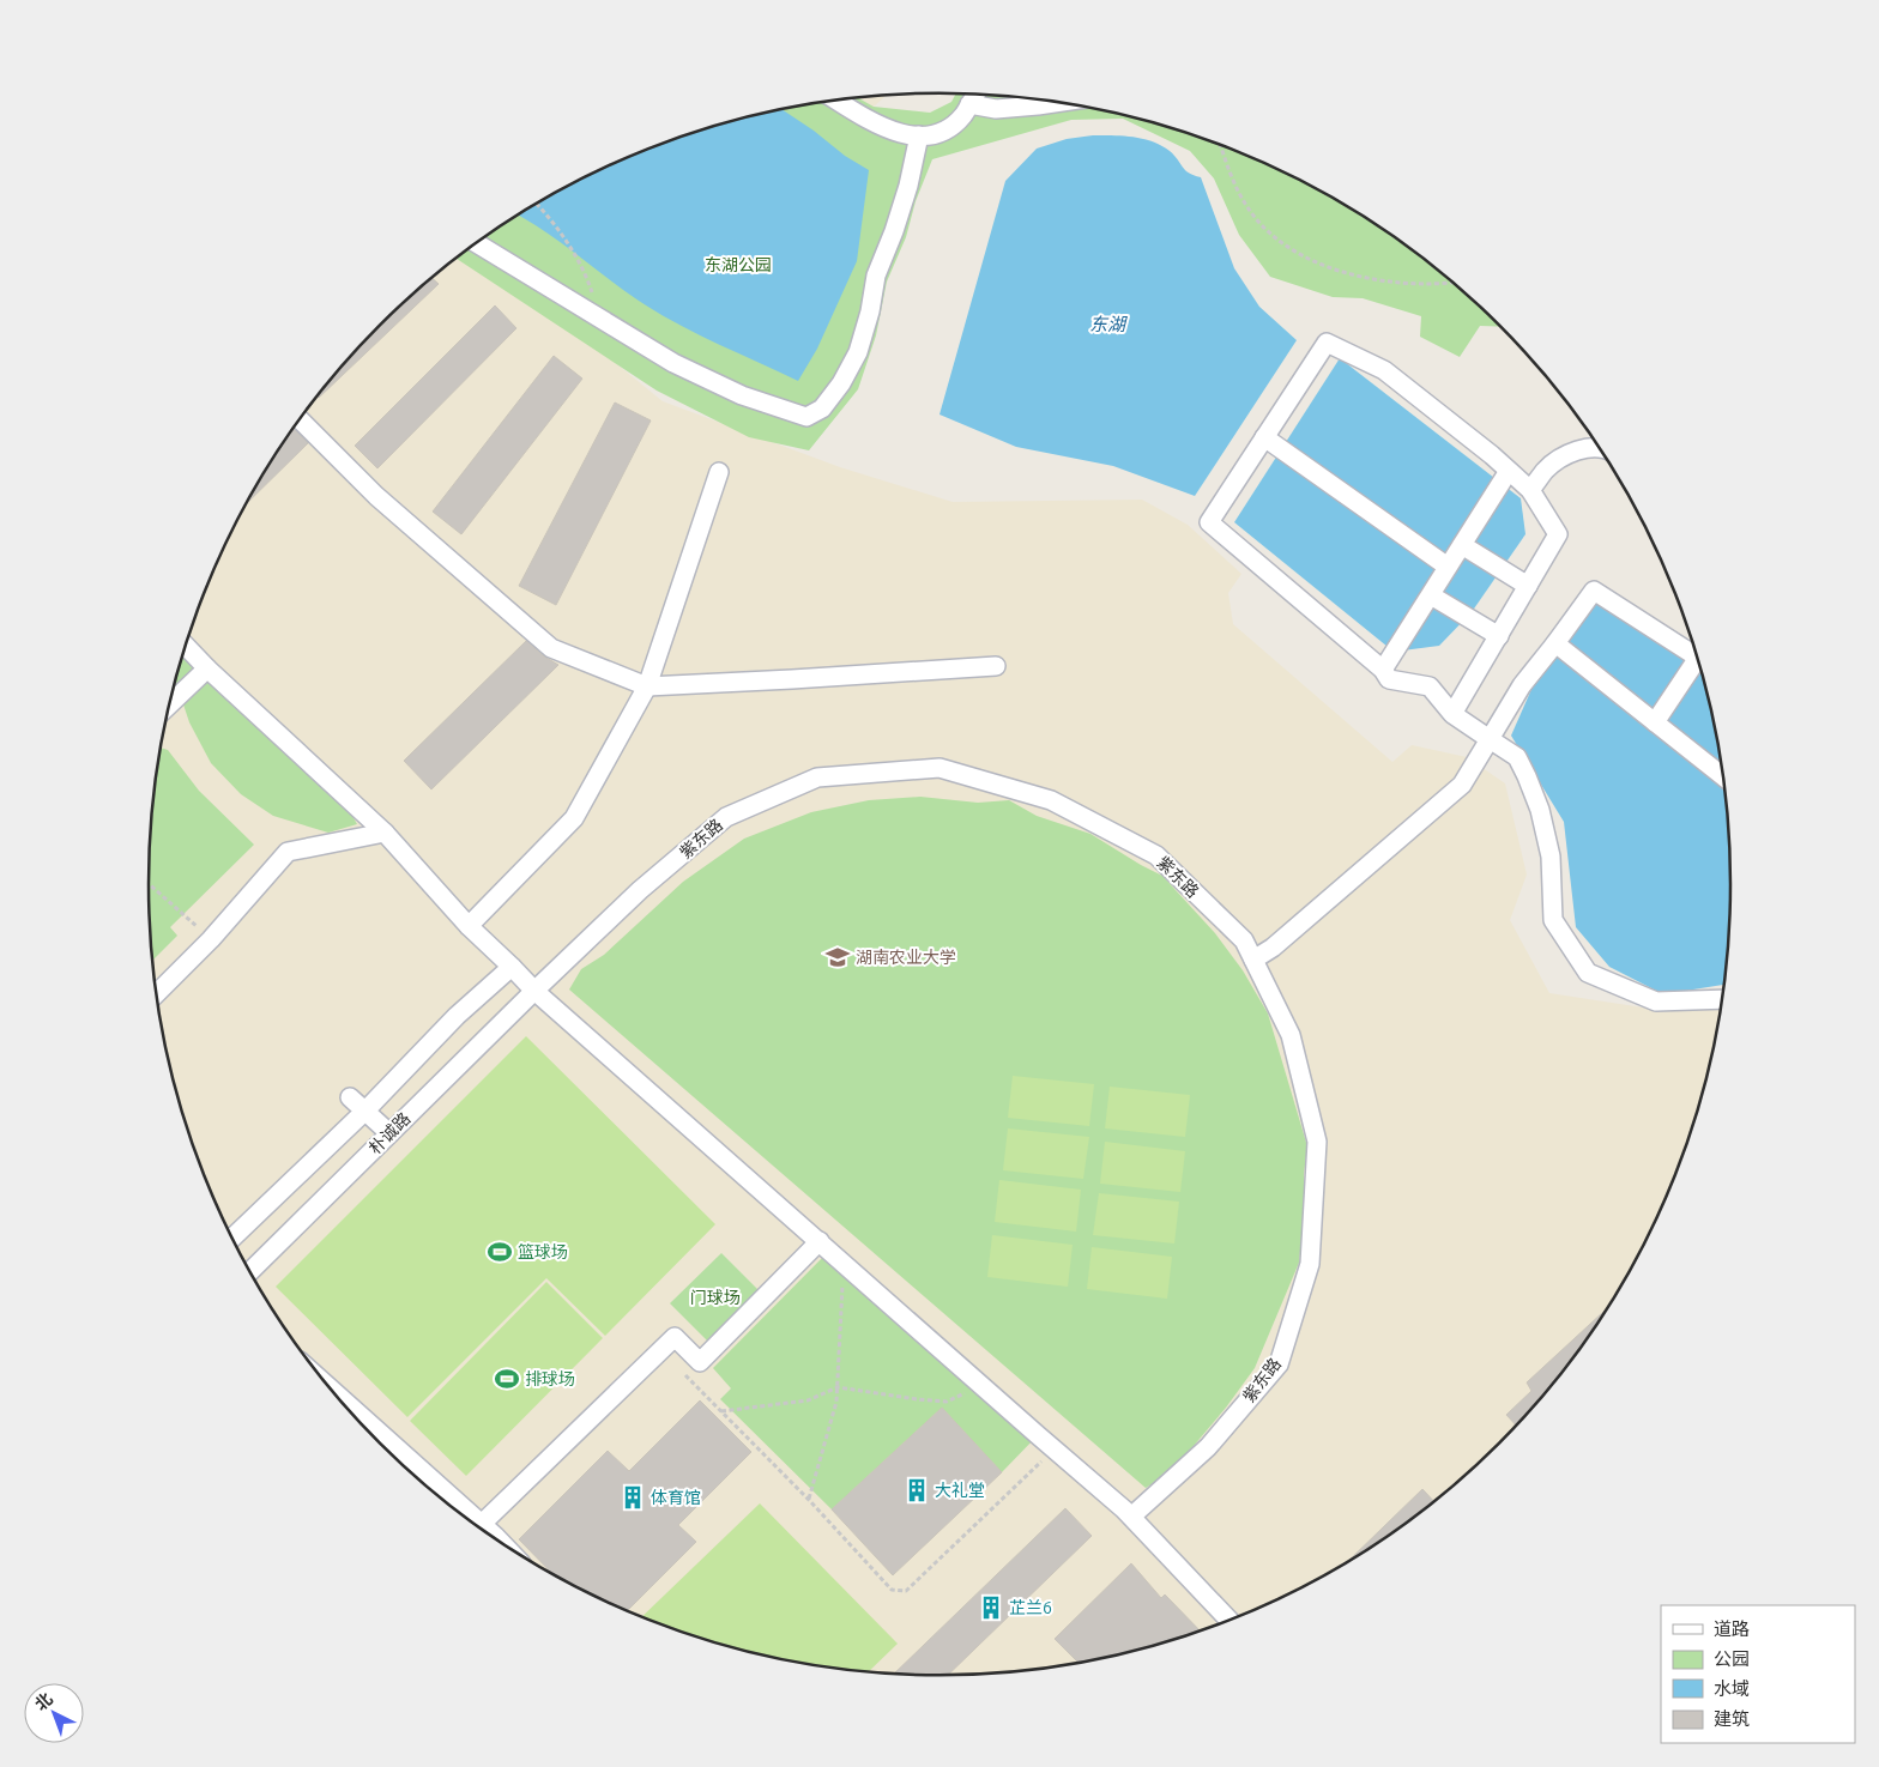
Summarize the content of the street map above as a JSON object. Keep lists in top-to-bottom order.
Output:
{
  "streets": {
    "street": ["紫东路", "朴诚路"]
  },
  "crossings": [
    ["紫东路", "朴诚路"]
  ],
  "water": ["东湖"],
  "parks": ["东湖公园", "门球场"],
  "places": {
    "school or university": ["湖南农业大学"],
    "sports": ["篮球场", "排球场"],
    "building": ["大礼堂", "体育馆", "芷兰6"]
  },
  "legend": [
    "道路",
    "公园",
    "水域",
    "建筑"
  ],
  "north": "top left"
}
